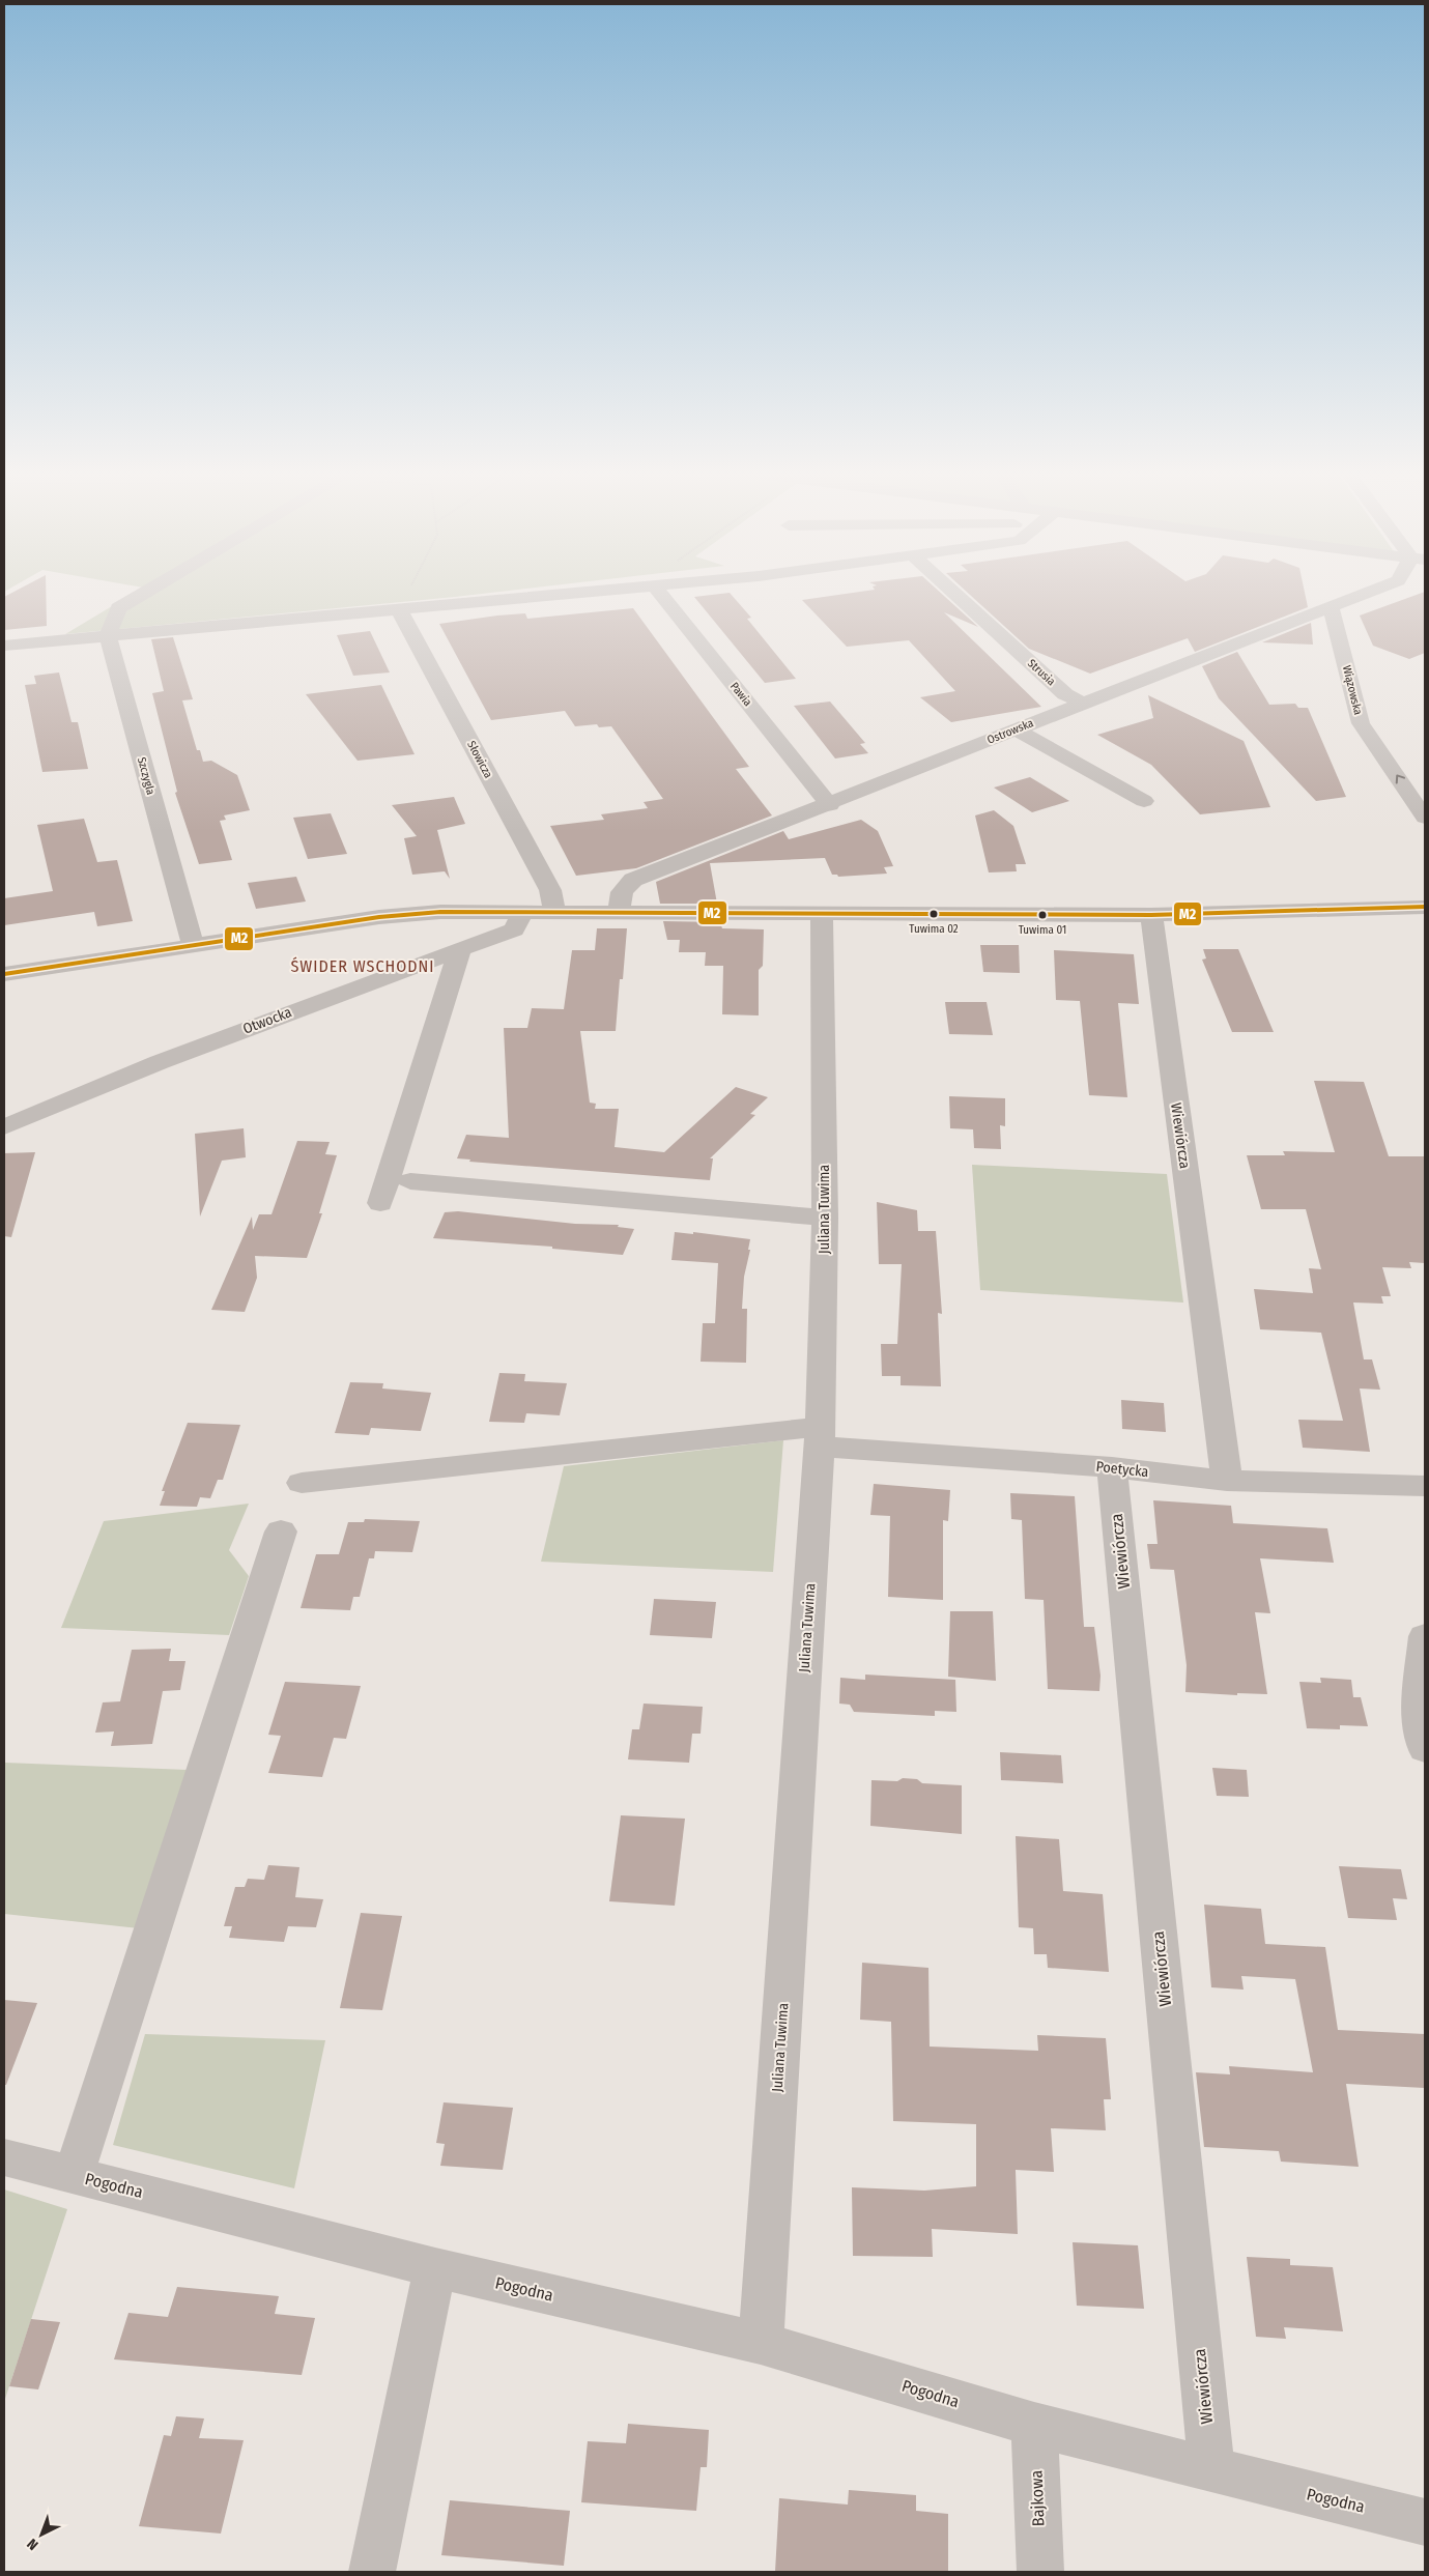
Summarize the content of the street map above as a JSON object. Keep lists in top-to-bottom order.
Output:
{
  "streets": {
    "street": [
      "Strusia",
      "Wiązowska",
      "Pawia",
      "Ostrowska",
      "Słowicza",
      "Szczygla",
      "Otwocka",
      "Wiewiórcza",
      "Juliana Tuwima",
      "Poetycka",
      "Pogodna",
      "Bajkowa"
    ]
  },
  "crossings": [
    ["Strusia", "Ostrowska"],
    ["Wiązowska", "Ostrowska"],
    ["Pawia", "Ostrowska"],
    ["Wiewiórcza", "Poetycka"],
    ["Wiewiórcza", "Pogodna"],
    ["Juliana Tuwima", "Poetycka"],
    ["Juliana Tuwima", "Pogodna"],
    ["Pogodna", "Bajkowa"]
  ],
  "one_way": ["Wiązowska"],
  "districts": ["ŚWIDER WSCHODNI"],
  "places": ["Tuwima 02", "Tuwima 01"],
  "lines": ["transit line M2"],
  "north": "bottom left"
}
